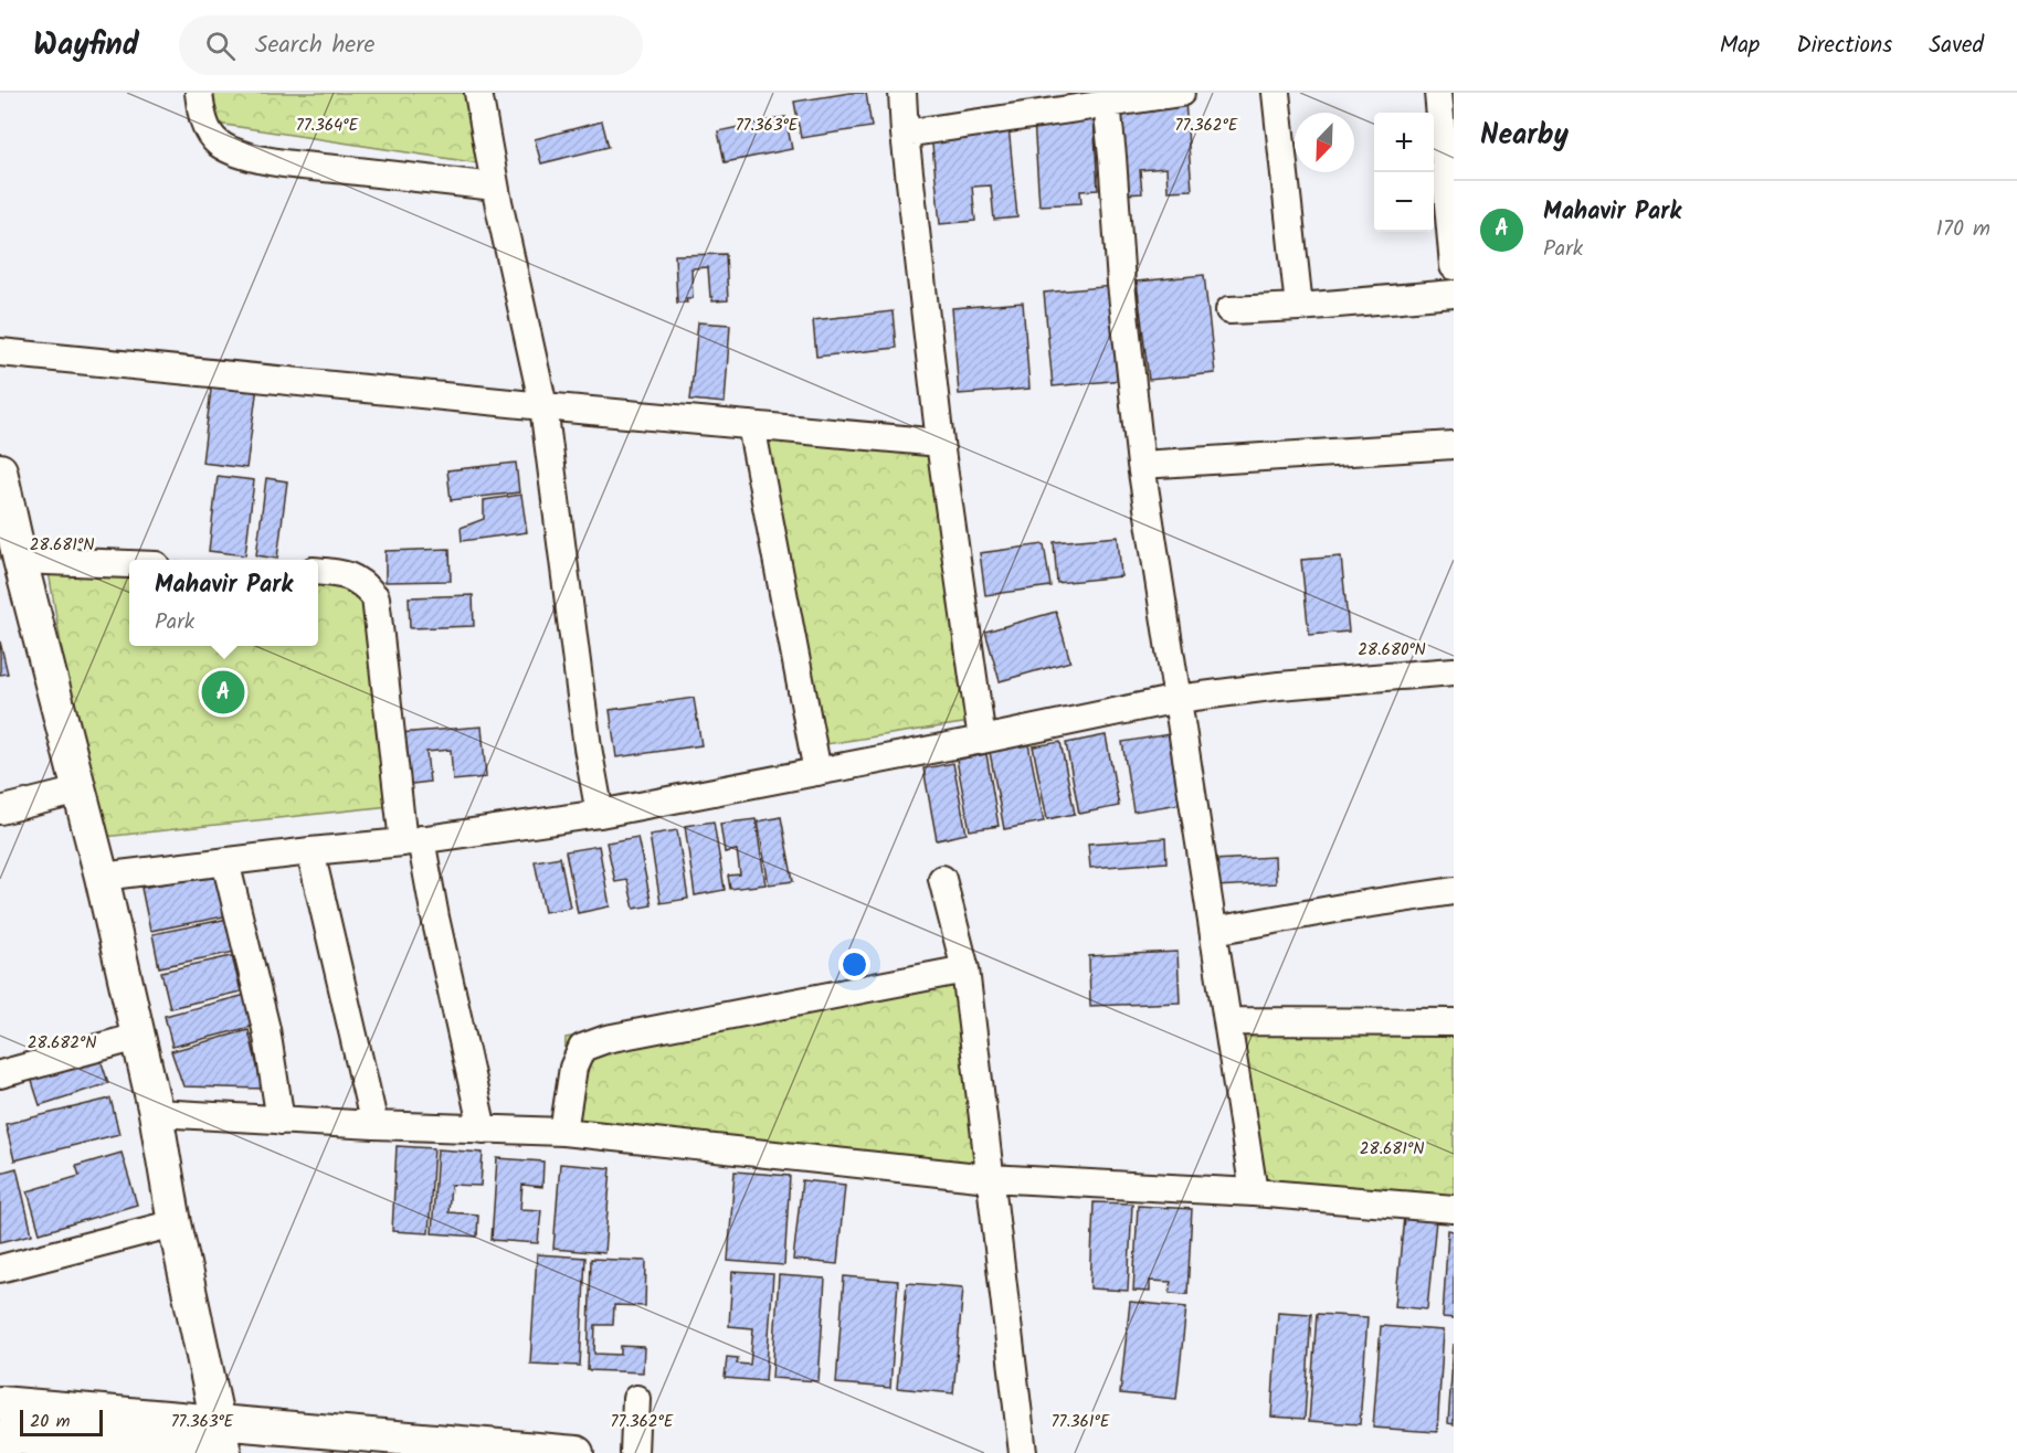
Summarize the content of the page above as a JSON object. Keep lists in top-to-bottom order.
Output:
{
  "scale_bar": "20 m",
  "north": "bottom left",
  "page": {
    "header": "Wayfind",
    "search": "Search here",
    "nav": ["Map", "Directions", "Saved"],
    "heading": "Nearby",
    "map_buttons": ["+", "−"],
    "list": [
      {
        "mark": "A",
        "name": "Mahavir Park",
        "note": "Park",
        "value": "170 m"
      }
    ],
    "popup": ["Mahavir Park", "Park"],
    "pins": "A",
    "scale": "20 m"
  },
  "coordinates": [
    "77.363°E",
    "77.362°E",
    "77.364°E",
    "28.681°N",
    "28.680°N",
    "28.682°N",
    "77.361°E"
  ]
}
